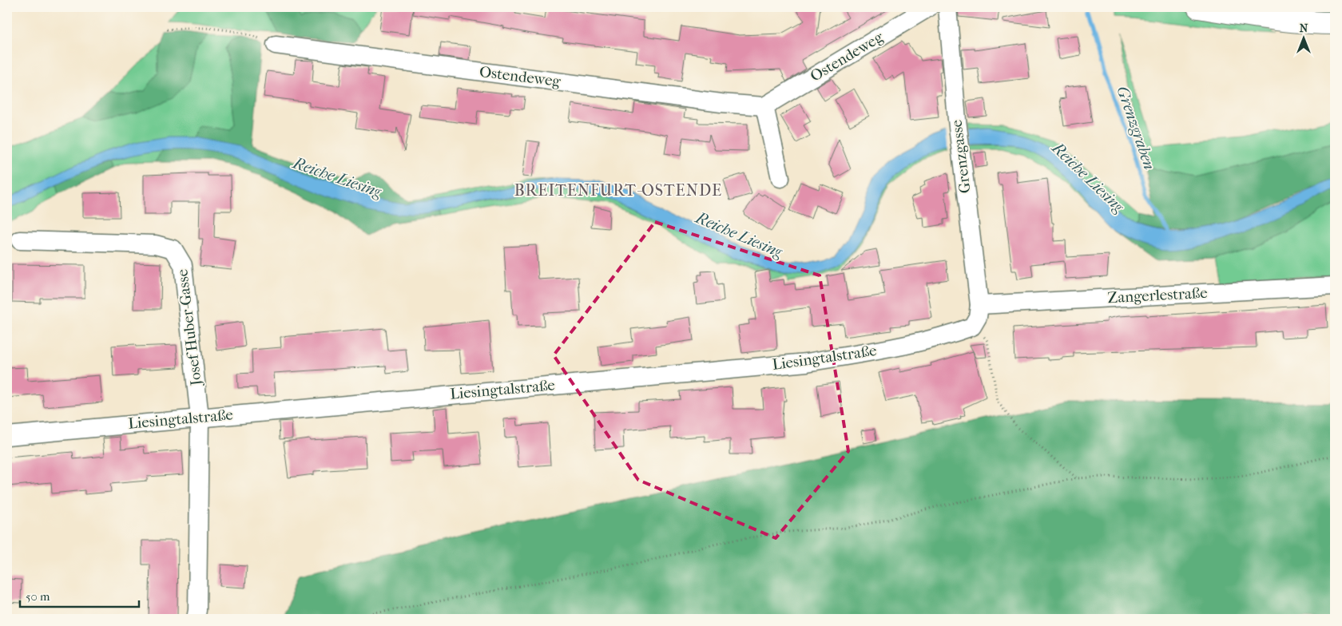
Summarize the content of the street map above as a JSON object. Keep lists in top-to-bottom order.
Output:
{
  "streets": {
    "street": [
      "Ostendeweg",
      "Grenzgasse",
      "Zangerlestraße",
      "Josef Huber-Gasse",
      "Liesingtalstraße"
    ]
  },
  "crossings": [
    ["Grenzgasse", "Zangerlestraße"],
    ["Josef Huber-Gasse", "Liesingtalstraße"]
  ],
  "districts": ["BREITENFURT-OSTENDE"],
  "water": ["Grenzgraben", "Reiche Liesing"],
  "scale_bar": "50 m",
  "north": "top"
}
